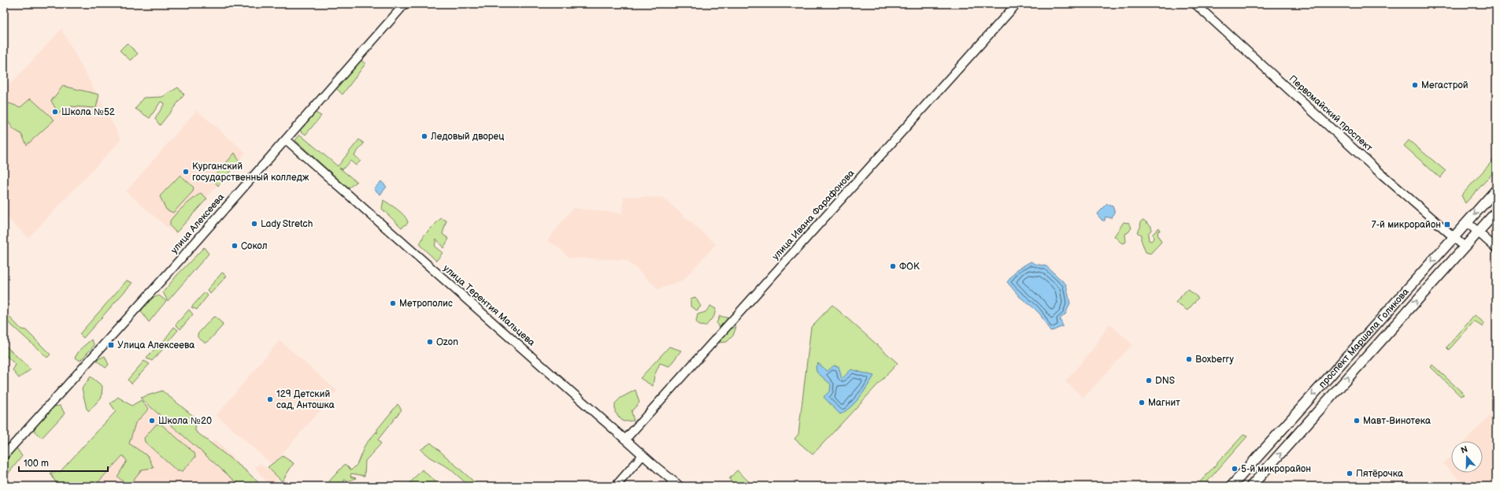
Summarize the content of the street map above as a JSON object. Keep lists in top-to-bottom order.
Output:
{
  "streets": {
    "main road": ["проспект Маршала Голикова"],
    "street": [
      "Первомайский проспект",
      "улица Ивана Фарафонова",
      "улица Алексеева",
      "улица Терентия Мальцева"
    ]
  },
  "crossings": [
    ["Первомайский проспект", "проспект Маршала Голикова"],
    ["улица Ивана Фарафонова", "улица Терентия Мальцева"],
    ["улица Алексеева", "улица Терентия Мальцева"]
  ],
  "places": {
    "other": [
      "Мегастрой",
      "Школа №52",
      "Ледовый дворец",
      "Курганский государственный колледж",
      "Lady Stretch",
      "Сокол",
      "ФОК",
      "Метрополис",
      "Ozon",
      "Boxberry",
      "DNS",
      "129 Детский сад, Антошка",
      "Магнит",
      "Школа №20",
      "Мавт-Винотека",
      "5-й микрорайон",
      "Пятёрочка"
    ],
    "transit": ["7-й микрорайон", "Улица Алексеева"]
  },
  "scale_bar": "100 m",
  "north": "top"
}
